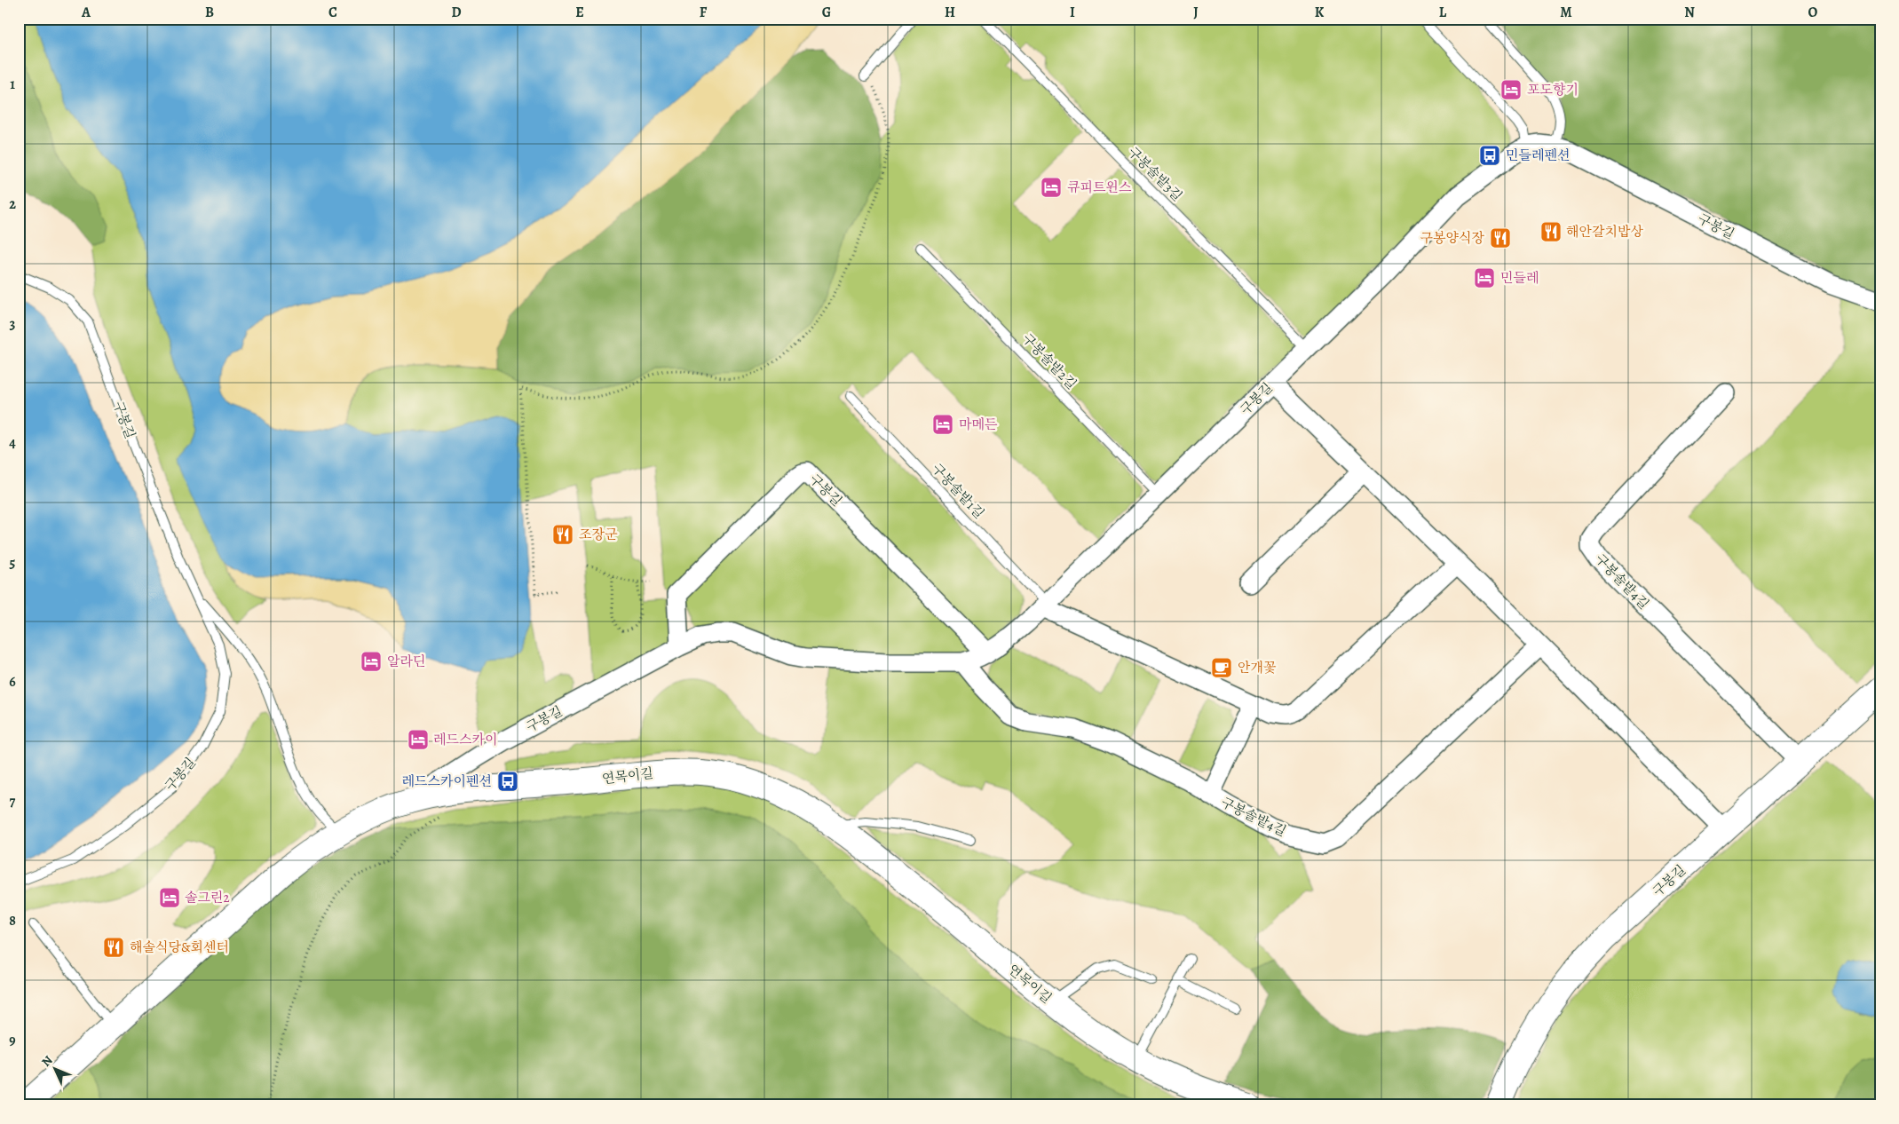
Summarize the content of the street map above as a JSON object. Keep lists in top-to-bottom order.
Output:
{
  "streets": {
    "street": ["구봉길", "구봉솔밭4길", "연목이길"],
    "lane": ["구봉솔밭3길", "구봉솔밭2길", "구봉솔밭1길"]
  },
  "crossings": [
    ["구봉솔밭3길", "구봉길"],
    ["구봉길", "구봉솔밭2길"],
    ["구봉길", "구봉솔밭1길"],
    ["구봉길", "구봉솔밭4길"],
    ["구봉길", "연목이길"]
  ],
  "places": {
    "hotel": [
      "포도향기",
      "큐피트윈스",
      "민들레",
      "마메든",
      "알라딘",
      "레드스카이",
      "솔그린2"
    ],
    "bus stop": ["민들레펜션", "레드스카이펜션"],
    "restaurant": [
      "해안갈치밥상",
      "구봉양식장",
      "조장군",
      "해솔식당&회센터"
    ],
    "cafe": ["안개꽃"]
  },
  "north": "top left",
  "grid": {
    "columns": [
      "A",
      "B",
      "C",
      "D",
      "E",
      "F",
      "G",
      "H",
      "I",
      "J",
      "K",
      "L",
      "M",
      "N",
      "O"
    ],
    "rows": [
      "1",
      "2",
      "3",
      "4",
      "5",
      "6",
      "7",
      "8",
      "9"
    ]
  }
}
